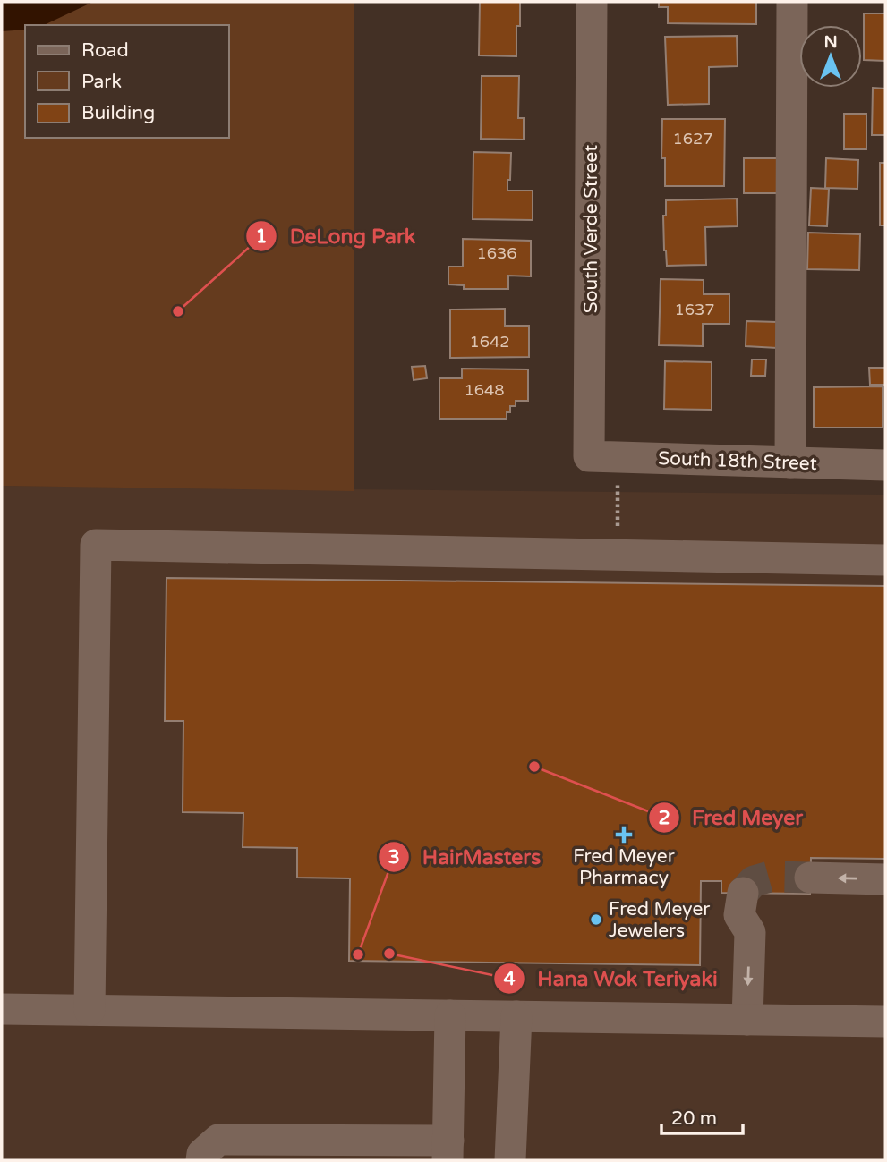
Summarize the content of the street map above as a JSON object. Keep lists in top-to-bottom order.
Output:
{
  "streets": {
    "street": ["South Verde Street", "South 18th Street"]
  },
  "crossings": [
    ["South Verde Street", "South 18th Street"]
  ],
  "places": {
    "other": [
      "DeLong Park",
      "Fred Meyer",
      "Fred Meyer Jewelers",
      "Hana Wok Teriyaki",
      "HairMasters"
    ],
    "health": ["Fred Meyer Pharmacy"]
  },
  "house_numbers": [
    "1627",
    "1636",
    "1637",
    "1642",
    "1648"
  ],
  "legend": ["Road", "Park", "Building"],
  "scale_bar": "20 m",
  "north": "top"
}
